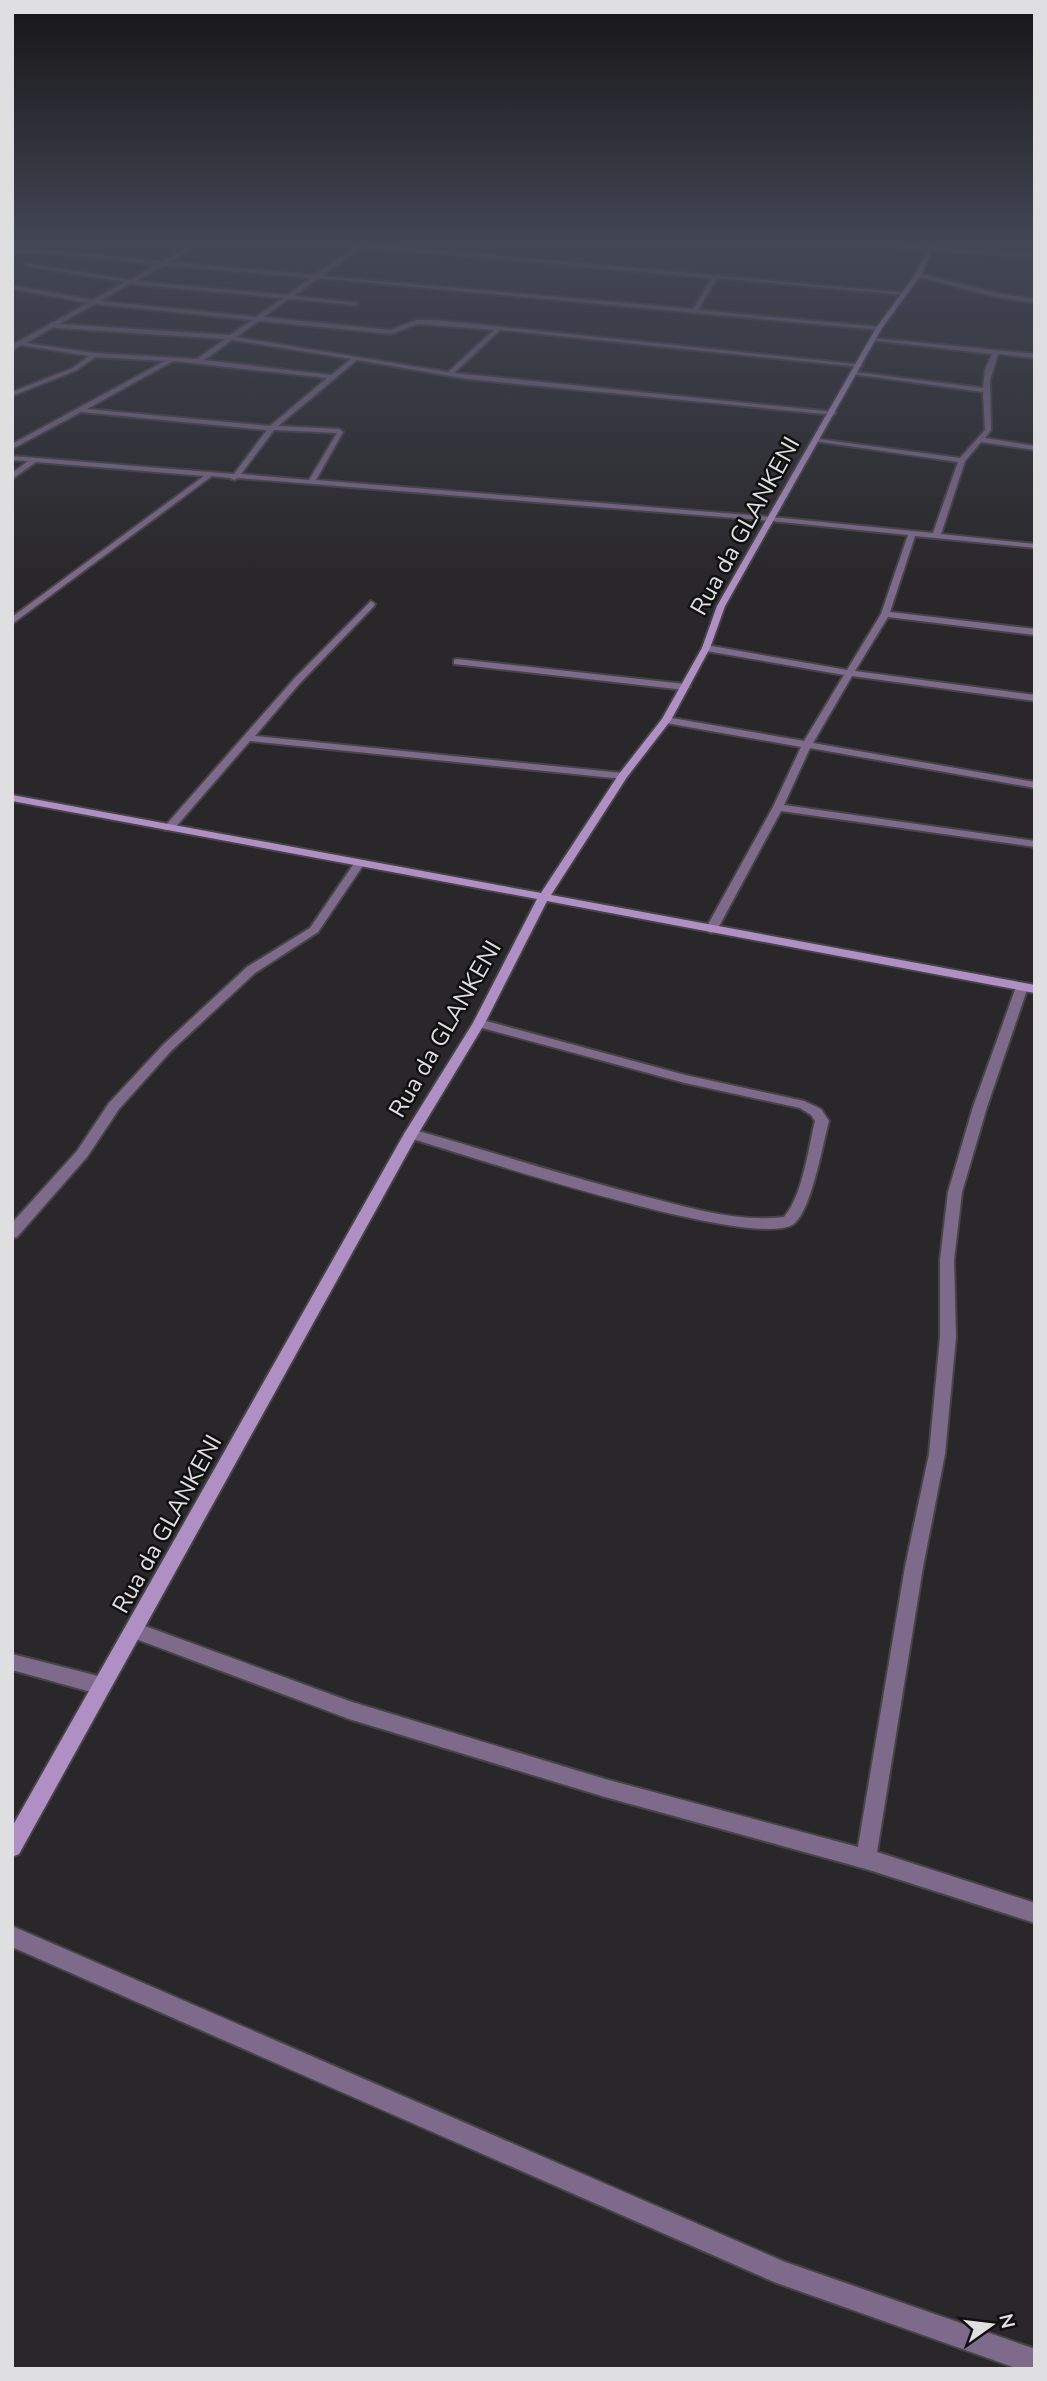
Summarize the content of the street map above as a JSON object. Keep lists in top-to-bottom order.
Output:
{
  "streets": {
    "street": ["Rua da GLANKENI"]
  },
  "north": "right"
}
